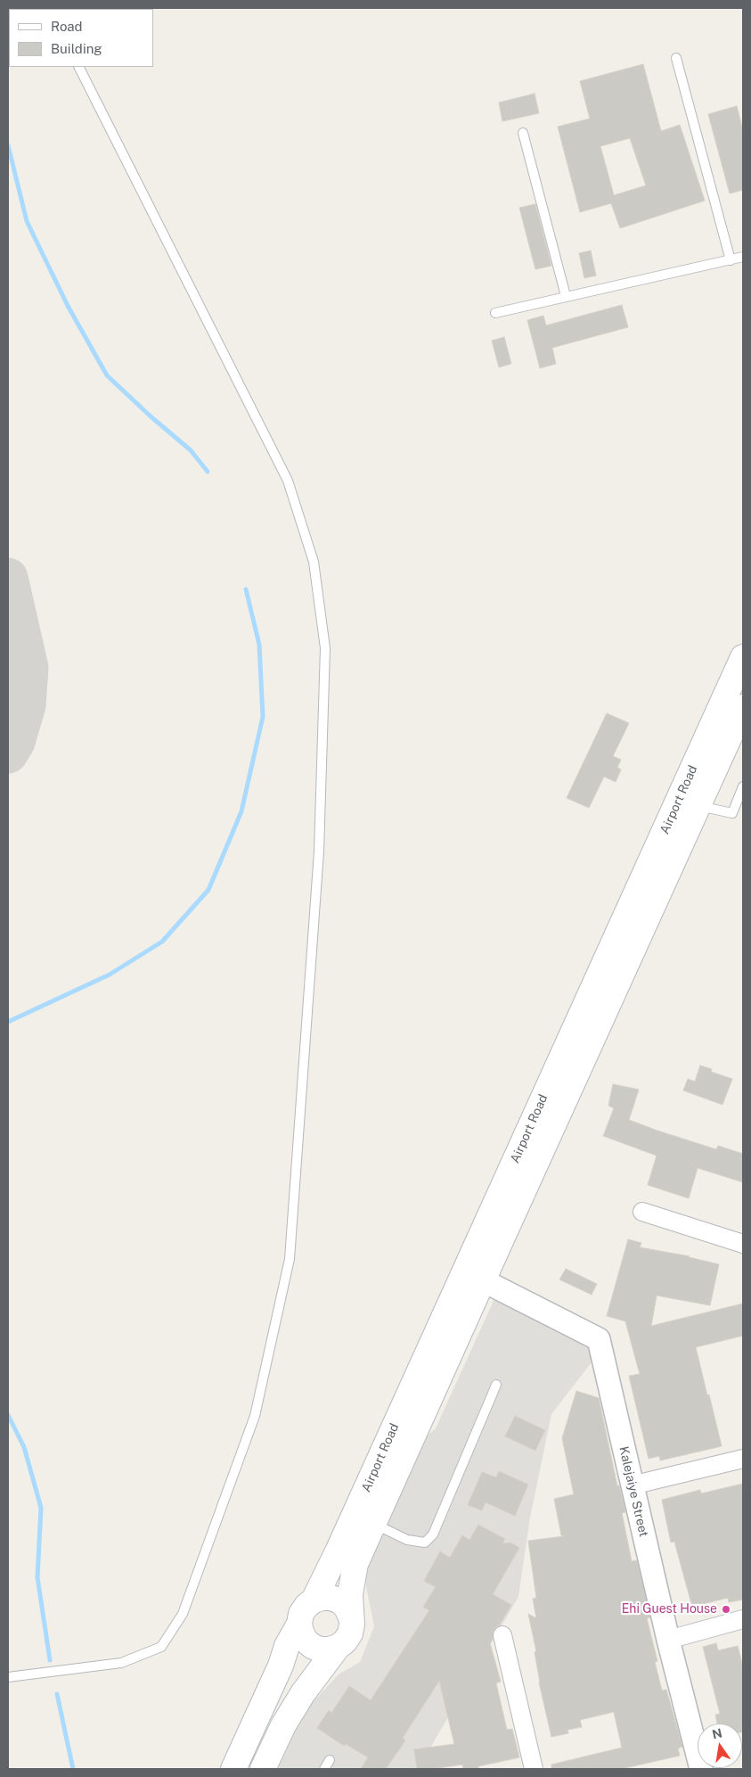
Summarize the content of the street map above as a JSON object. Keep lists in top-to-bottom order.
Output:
{
  "streets": {
    "main road": ["Airport Road"],
    "street": ["Kalejaiye Street"]
  },
  "crossings": [
    ["Airport Road", "Kalejaiye Street"]
  ],
  "places": ["Ehi Guest House"],
  "legend": ["Road", "Building"],
  "north": "top"
}
